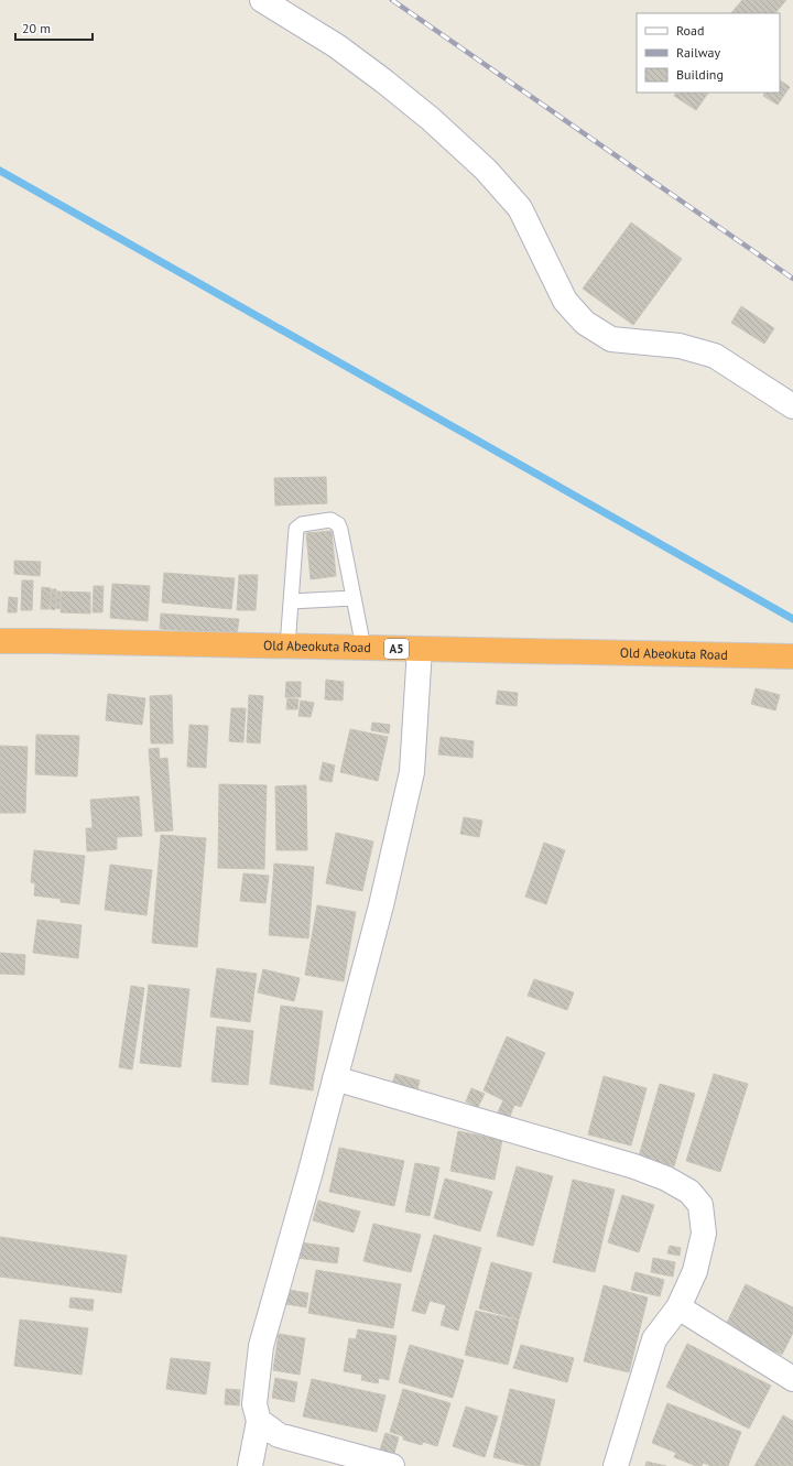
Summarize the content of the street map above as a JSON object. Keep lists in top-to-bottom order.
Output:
{
  "streets": {
    "highway": ["Old Abeokuta Road", "A5"]
  },
  "legend": ["Road", "Railway", "Building"],
  "scale_bar": "20 m"
}
